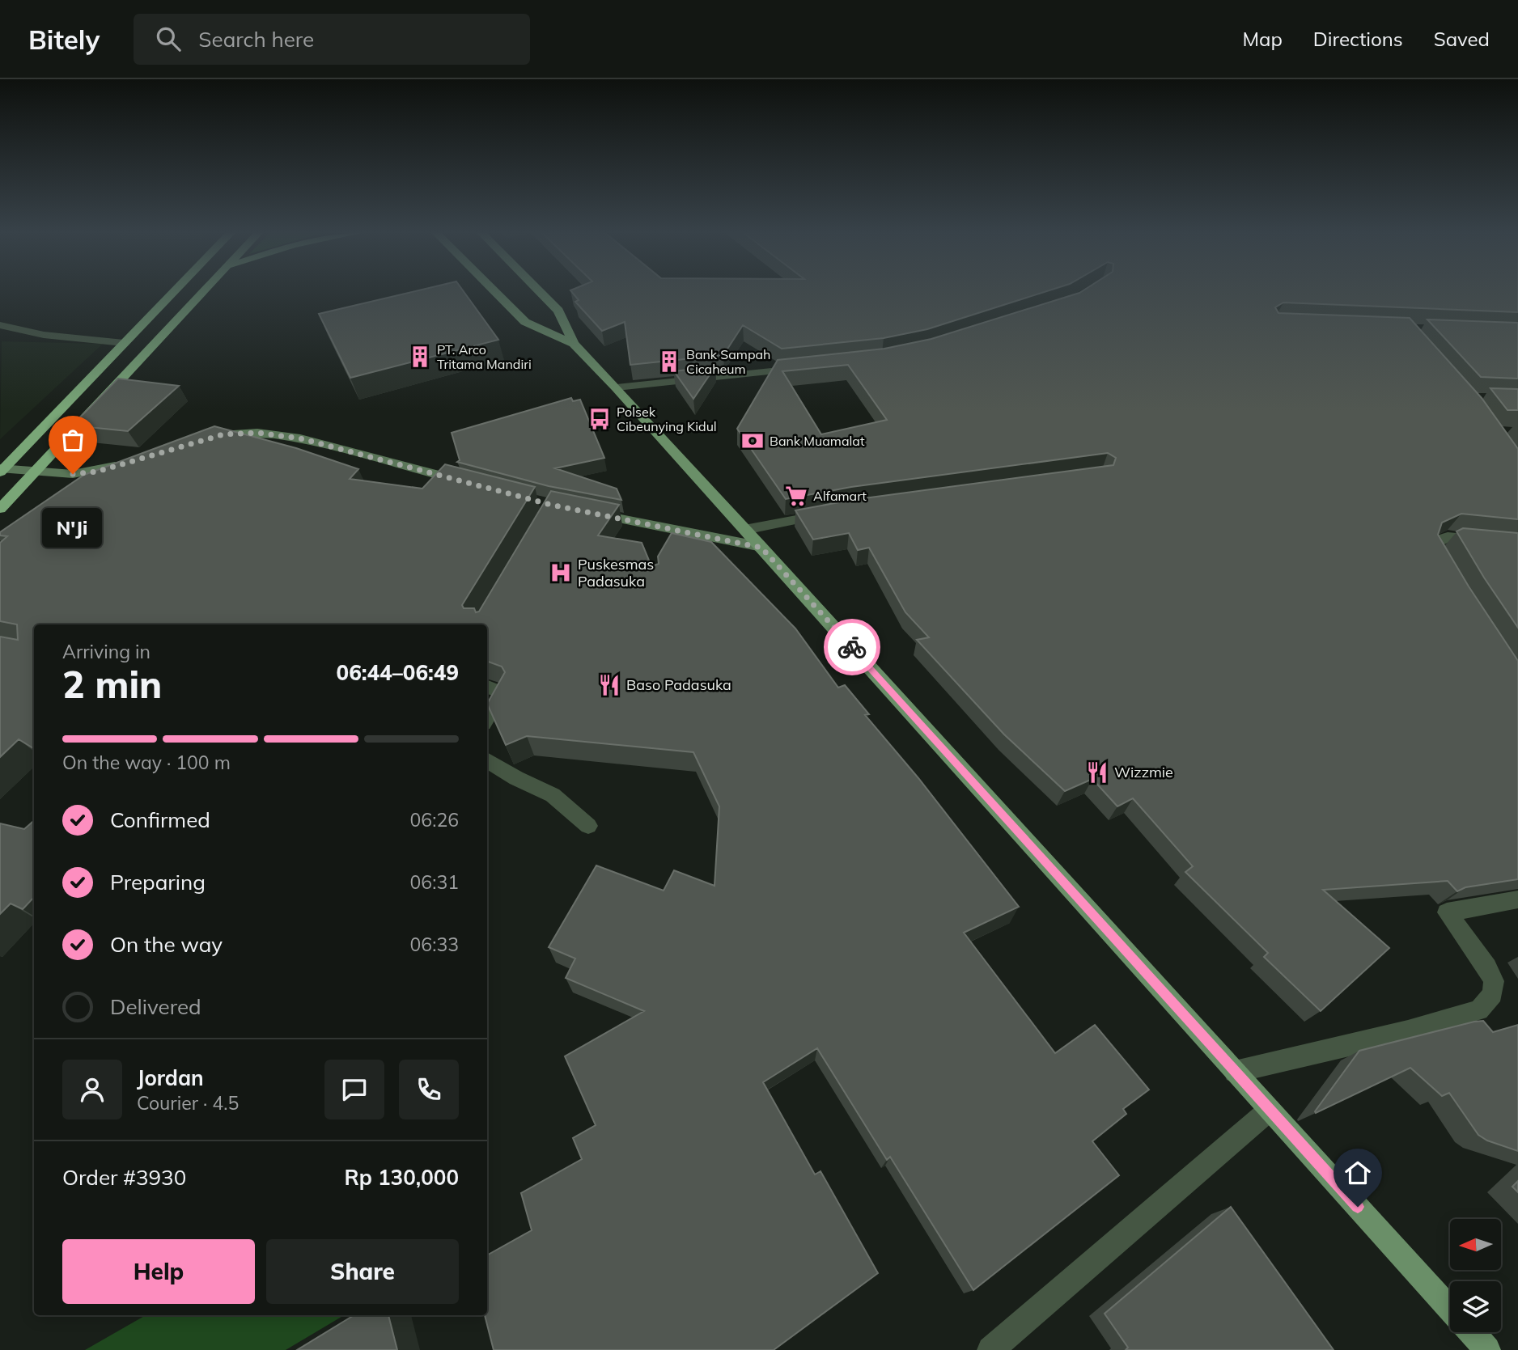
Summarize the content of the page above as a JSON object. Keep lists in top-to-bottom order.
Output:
{
  "places": {
    "building": ["PT. Arco Tritama Mandiri", "Bank Sampah Cicaheum"],
    "bus stop": ["Polsek Cibeunying Kidul"],
    "bank": ["Bank Muamalat"],
    "other": ["N'Ji"],
    "supermarket": ["Alfamart"],
    "hospital": ["Puskesmas Padasuka"],
    "restaurant": ["Baso Padasuka", "Wizzmie"]
  },
  "north": "left",
  "page": {
    "header": "Bitely",
    "search": "Search here",
    "nav": ["Map", "Directions", "Saved"],
    "bubble": "N'Ji",
    "heading": ["2 min", "Arriving in", "06:44–06:49"],
    "panel": [
      "Jordan",
      "Courier · 4.5",
      "Order #3930",
      "Rp 130,000"
    ],
    "bar": "On the way · 100 m",
    "list": [
      ["Confirmed", "06:26"],
      ["Preparing", "06:31"],
      ["On the way", "06:33"],
      "Delivered"
    ],
    "buttons": ["Help", "Share"]
  }
}
